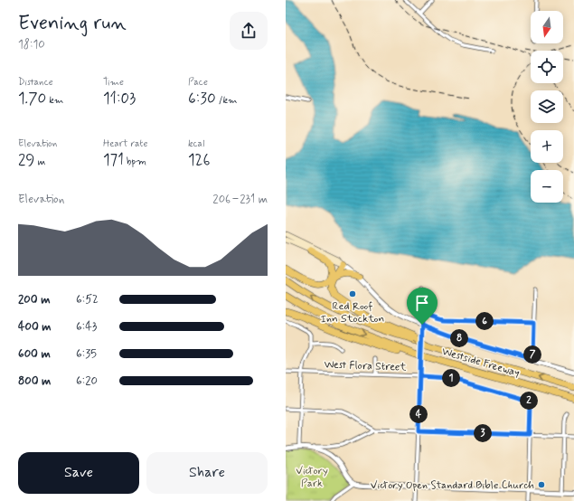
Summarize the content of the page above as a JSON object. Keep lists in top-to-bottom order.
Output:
{
  "streets": {
    "highway": ["Westside Freeway"],
    "street": ["West Flora Street"]
  },
  "parks": ["Victory Park"],
  "places": ["Red Roof Inn Stockton", "Victory Open Standard Bible Church"],
  "north": "bottom",
  "page": {
    "heading": ["Evening run", "18:10"],
    "map_buttons": ["+", "−"],
    "stats": [
      ["Distance", "1.70 km"],
      ["Time", "11:03"],
      ["Pace", "6:30 /km"],
      ["Elevation", "29 m"],
      ["Heart rate", "171 bpm"],
      ["kcal", "126"]
    ],
    "chart": ["Elevation", "206–231 m"],
    "list": [
      {
        "name": "200 m",
        "note": "6:52"
      },
      {
        "name": "400 m",
        "note": "6:43"
      },
      {
        "name": "600 m",
        "note": "6:35"
      },
      {
        "name": "800 m",
        "note": "6:20"
      }
    ],
    "pins": [
      "6",
      "8",
      "7",
      "1",
      "2",
      "4",
      "3"
    ],
    "buttons": ["Save", "Share"]
  }
}
